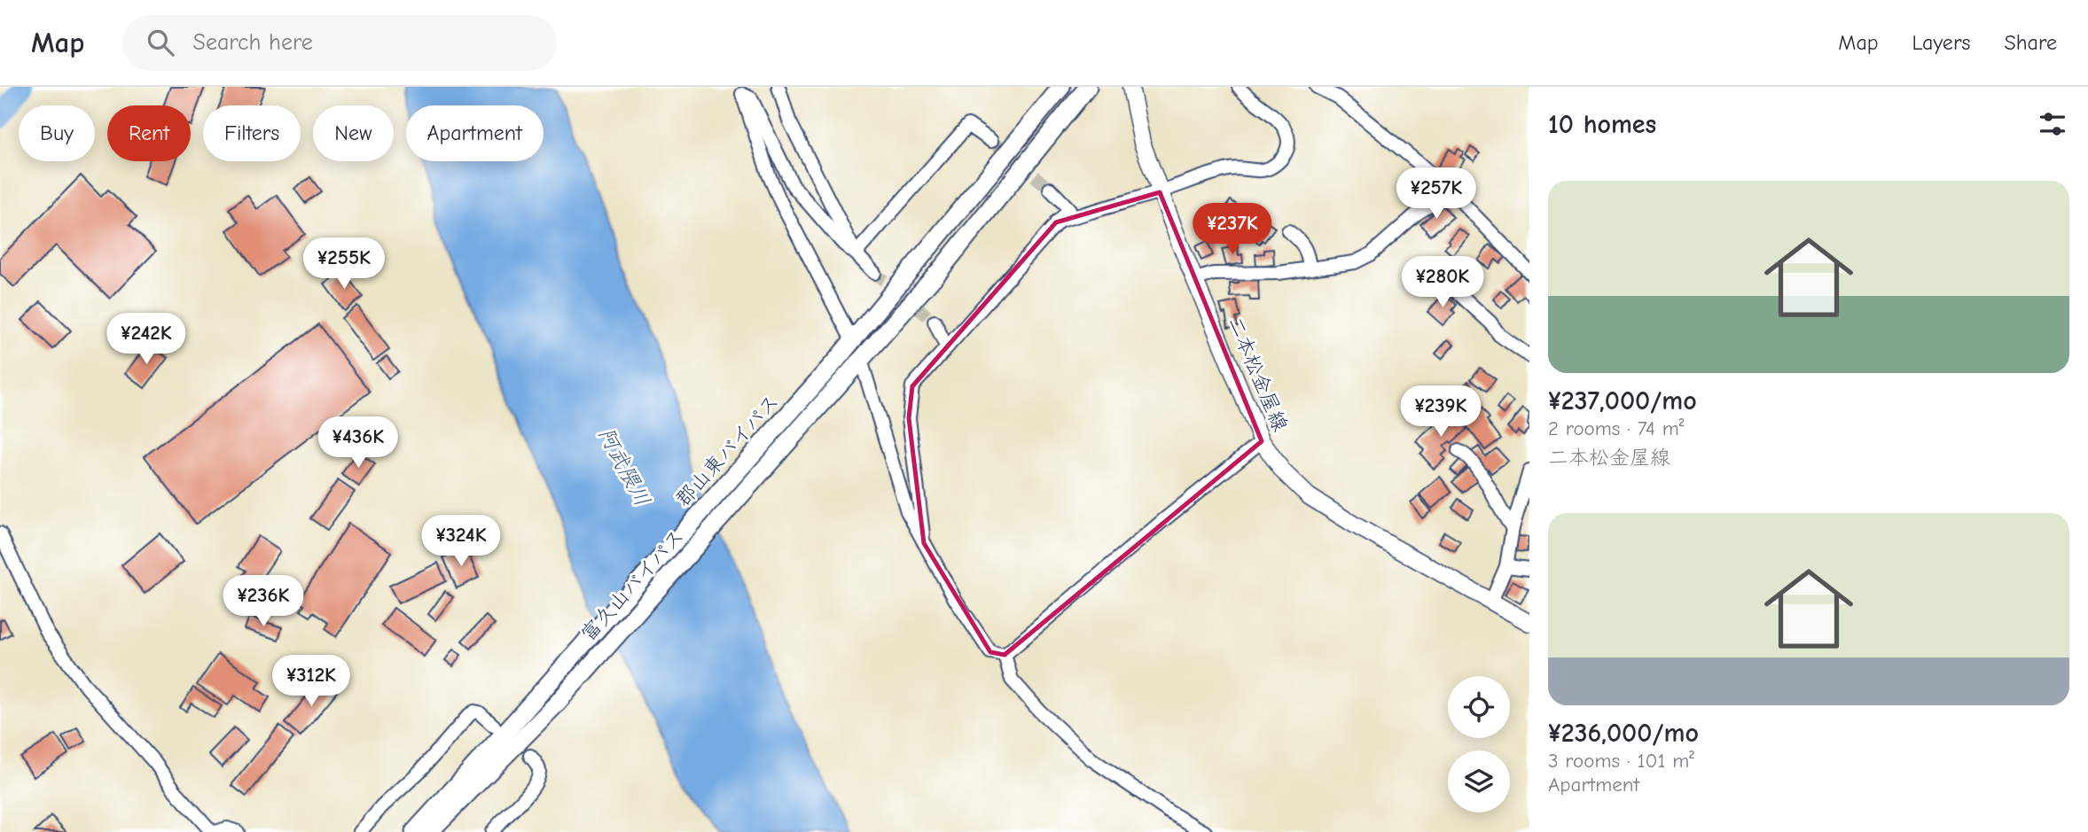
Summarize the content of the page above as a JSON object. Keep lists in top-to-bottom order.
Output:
{
  "streets": {
    "highway": ["郡山東バイパス", "富久山バイパス"],
    "main road": ["二本松金屋線"]
  },
  "water": ["阿武隈川"],
  "page": {
    "header": "Map",
    "search": "Search here",
    "nav": ["Map", "Layers", "Share"],
    "heading": "10 homes",
    "chip": [
      "Buy",
      "Rent",
      "Filters",
      "New",
      "Apartment"
    ],
    "list": [
      {
        "name": "¥237,000/mo",
        "note": "2 rooms · 74 m² · 二本松金屋線"
      },
      {
        "name": "¥236,000/mo",
        "note": "3 rooms · 101 m² · Apartment"
      }
    ],
    "price": [
      "¥257K",
      "¥237K",
      "¥255K",
      "¥280K",
      "¥242K",
      "¥239K",
      "¥436K",
      "¥324K",
      "¥236K",
      "¥312K"
    ]
  }
}
